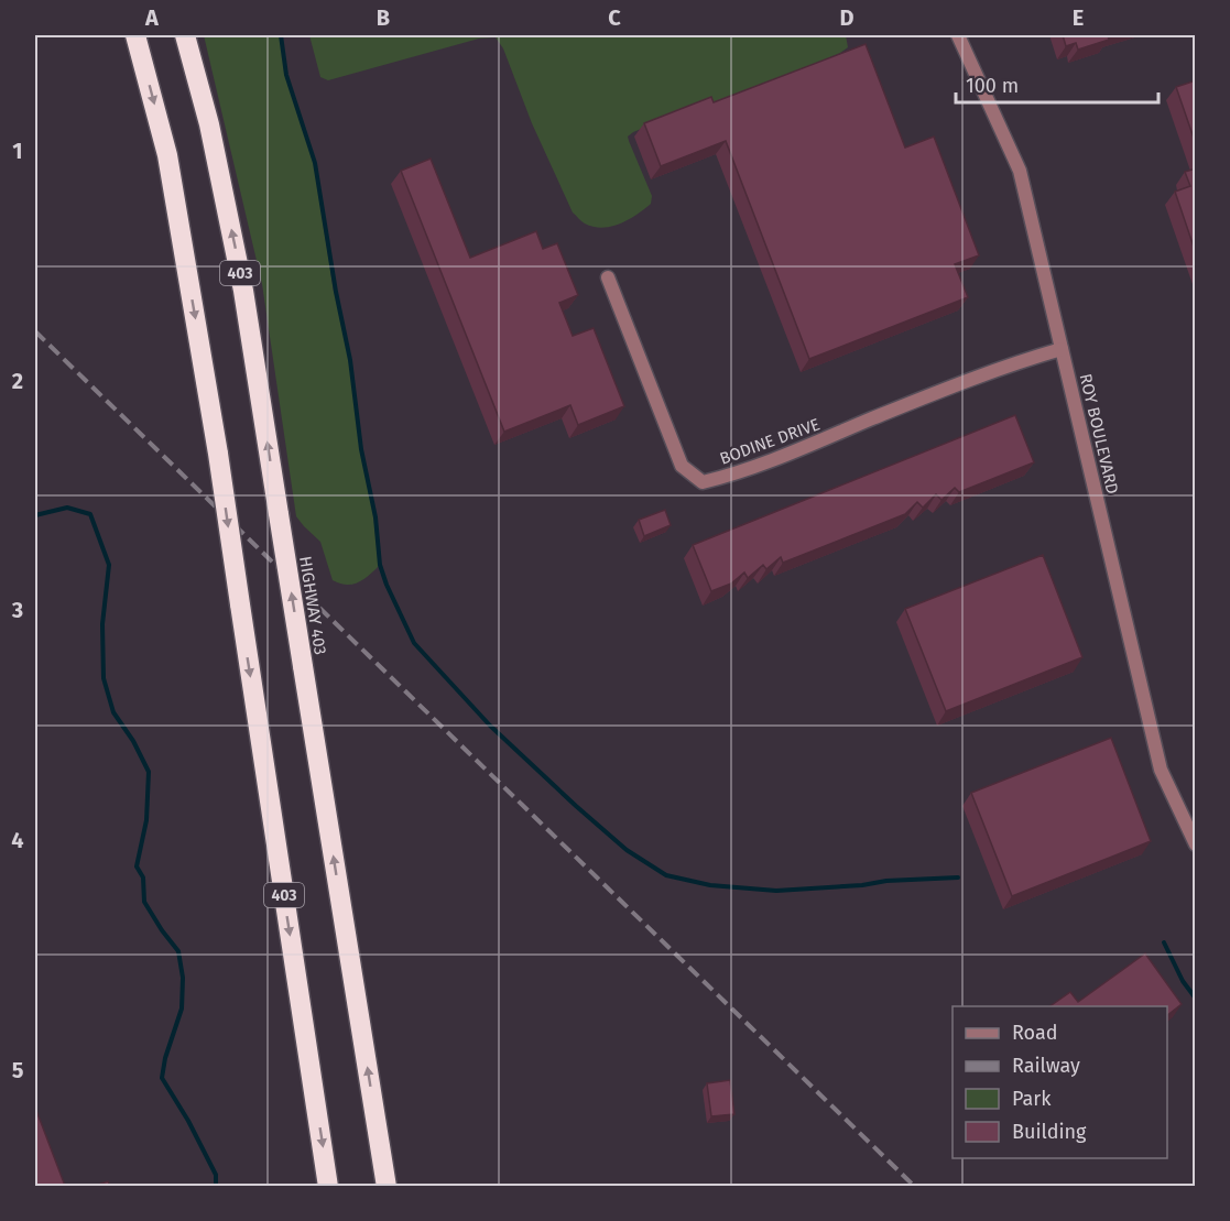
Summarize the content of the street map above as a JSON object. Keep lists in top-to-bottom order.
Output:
{
  "streets": {
    "highway": ["403", "HIGHWAY 403"],
    "street": ["ROY BOULEVARD", "BODINE DRIVE"]
  },
  "crossings": [
    ["ROY BOULEVARD", "BODINE DRIVE"]
  ],
  "legend": [
    "Road",
    "Railway",
    "Park",
    "Building"
  ],
  "scale_bar": "100 m",
  "grid": {
    "columns": [
      "A",
      "B",
      "C",
      "D",
      "E"
    ],
    "rows": [
      "1",
      "2",
      "3",
      "4",
      "5"
    ]
  }
}
